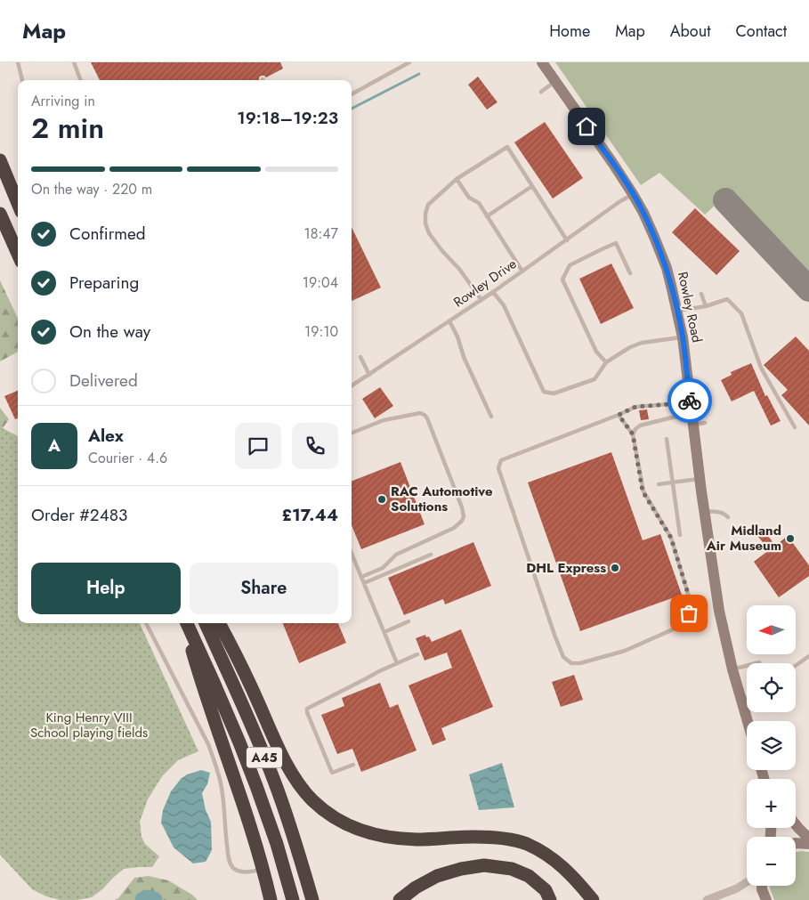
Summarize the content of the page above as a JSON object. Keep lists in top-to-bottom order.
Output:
{
  "streets": {
    "highway": ["A45"],
    "street": ["Rowley Road"],
    "lane": ["Rowley Drive"]
  },
  "crossings": [
    ["Rowley Drive", "Rowley Road"]
  ],
  "parks": ["King Henry VIII School playing fields"],
  "places": ["RAC Automotive Solutions", "Midland Air Museum", "DHL Express"],
  "north": "left",
  "page": {
    "header": "Map",
    "nav": [
      "Home",
      "Map",
      "About",
      "Contact"
    ],
    "heading": ["2 min", "Arriving in", "19:18–19:23"],
    "panel": [
      "Alex",
      "Courier · 4.6",
      "Order #2483",
      "£17.44"
    ],
    "bar": "On the way · 220 m",
    "list": [
      ["Confirmed", "18:47"],
      ["Preparing", "19:04"],
      ["On the way", "19:10"],
      "Delivered"
    ],
    "round": "A",
    "buttons": ["Help", "Share"],
    "map_buttons": ["+", "−"]
  }
}
